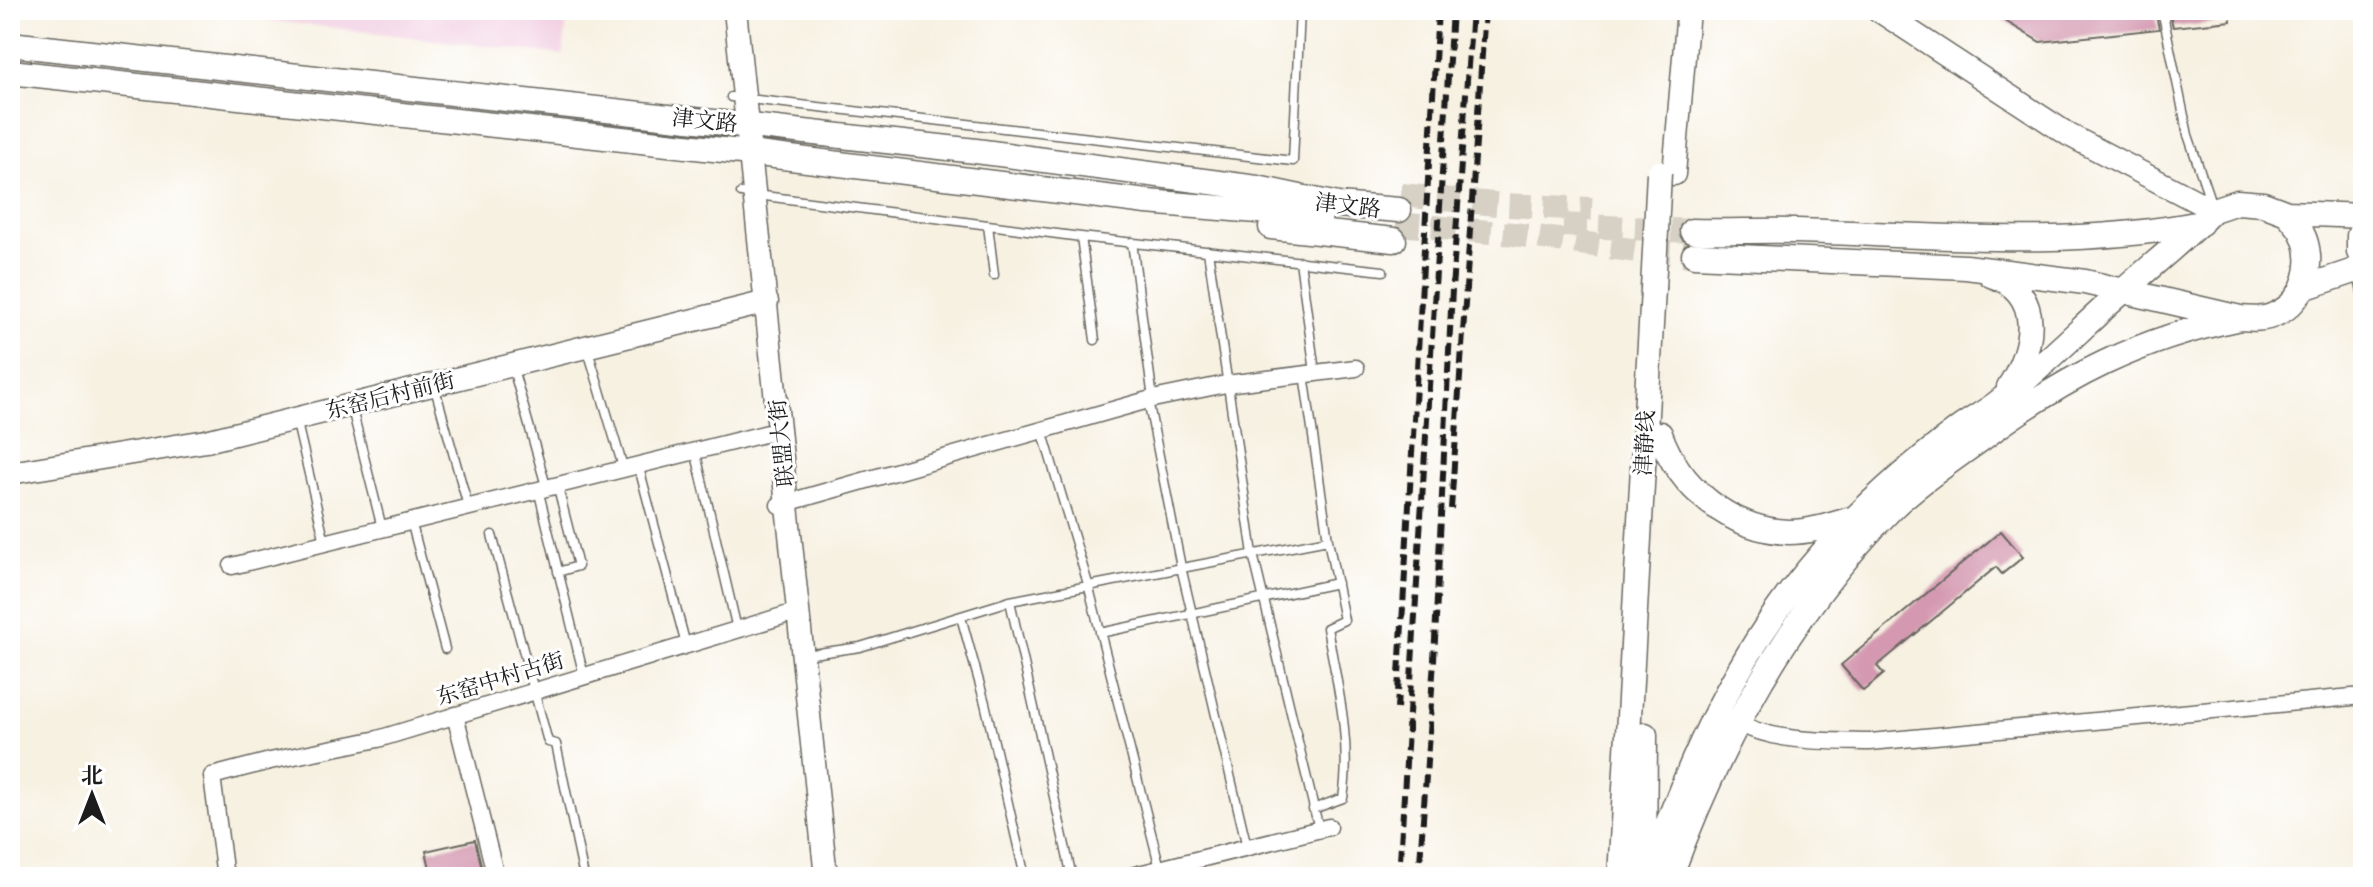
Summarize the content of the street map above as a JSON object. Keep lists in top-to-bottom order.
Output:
{
  "streets": {
    "main road": ["津文路", "东窑后村前街", "津静线"],
    "street": ["东窑中村古街"]
  },
  "north": "top"
}
